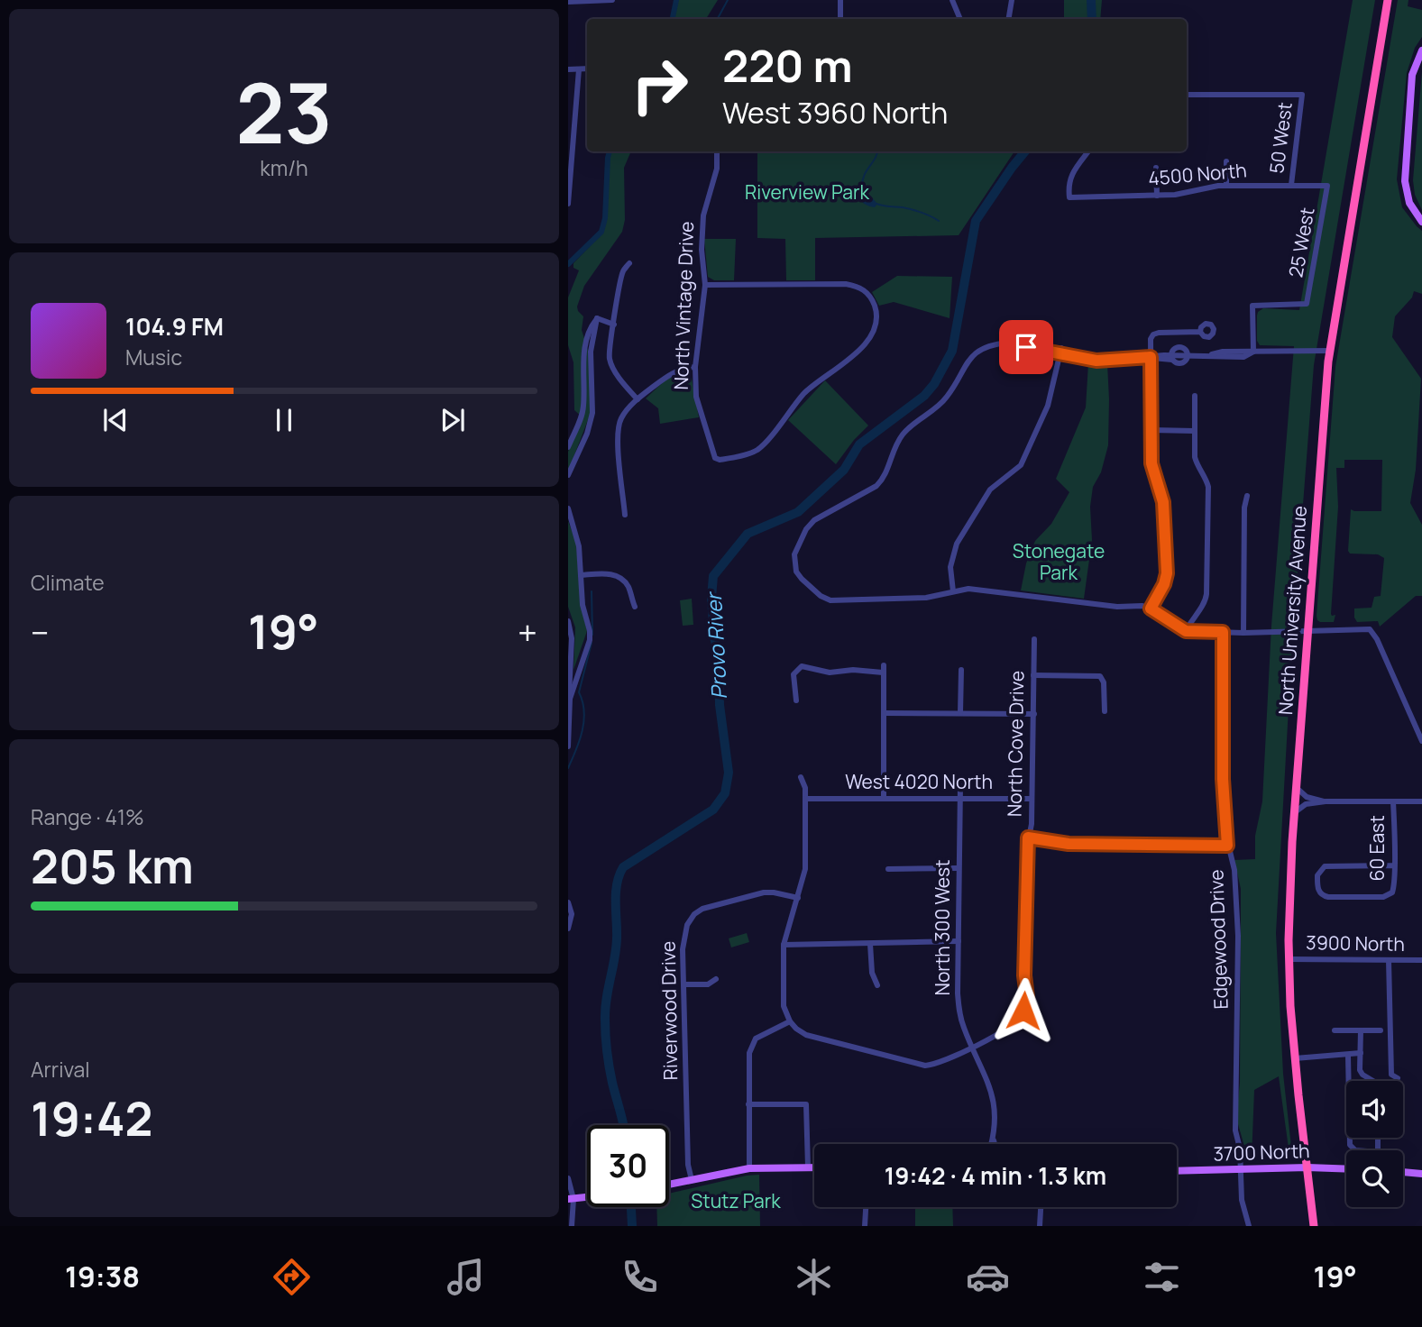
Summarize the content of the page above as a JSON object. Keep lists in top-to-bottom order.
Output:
{
  "streets": {
    "highway": ["North University Avenue"],
    "main road": ["3700 North"],
    "street": [
      "50 West",
      "4500 North",
      "25 West",
      "North Vintage Drive",
      "North Cove Drive",
      "West 4020 North",
      "60 East",
      "North 300 West",
      "Edgewood Drive",
      "3900 North",
      "Riverwood Drive"
    ]
  },
  "crossings": [
    ["50 West", "4500 North"],
    ["4500 North", "25 West"],
    ["North University Avenue", "3900 North"],
    ["North University Avenue", "3700 North"],
    ["North Cove Drive", "West 4020 North"],
    ["North Cove Drive", "North 300 West"],
    ["West 4020 North", "North 300 West"],
    ["Edgewood Drive", "3700 North"]
  ],
  "water": ["Provo River"],
  "parks": ["Riverview Park", "Stonegate Park", "Stutz Park"],
  "page": {
    "tile": [
      ["23", "km/h"],
      "Climate",
      ["Range · 41%", "205 km"],
      ["Arrival", "19:42"]
    ],
    "turn": ["220 m", "West 3960 North"],
    "song": ["104.9 FM", "Music"],
    "heat": ["−", "19°", "+"],
    "limit": "30",
    "trip": "19:42 · 4 min · 1.3 km",
    "tabs": ["19:38", "19°"]
  }
}
